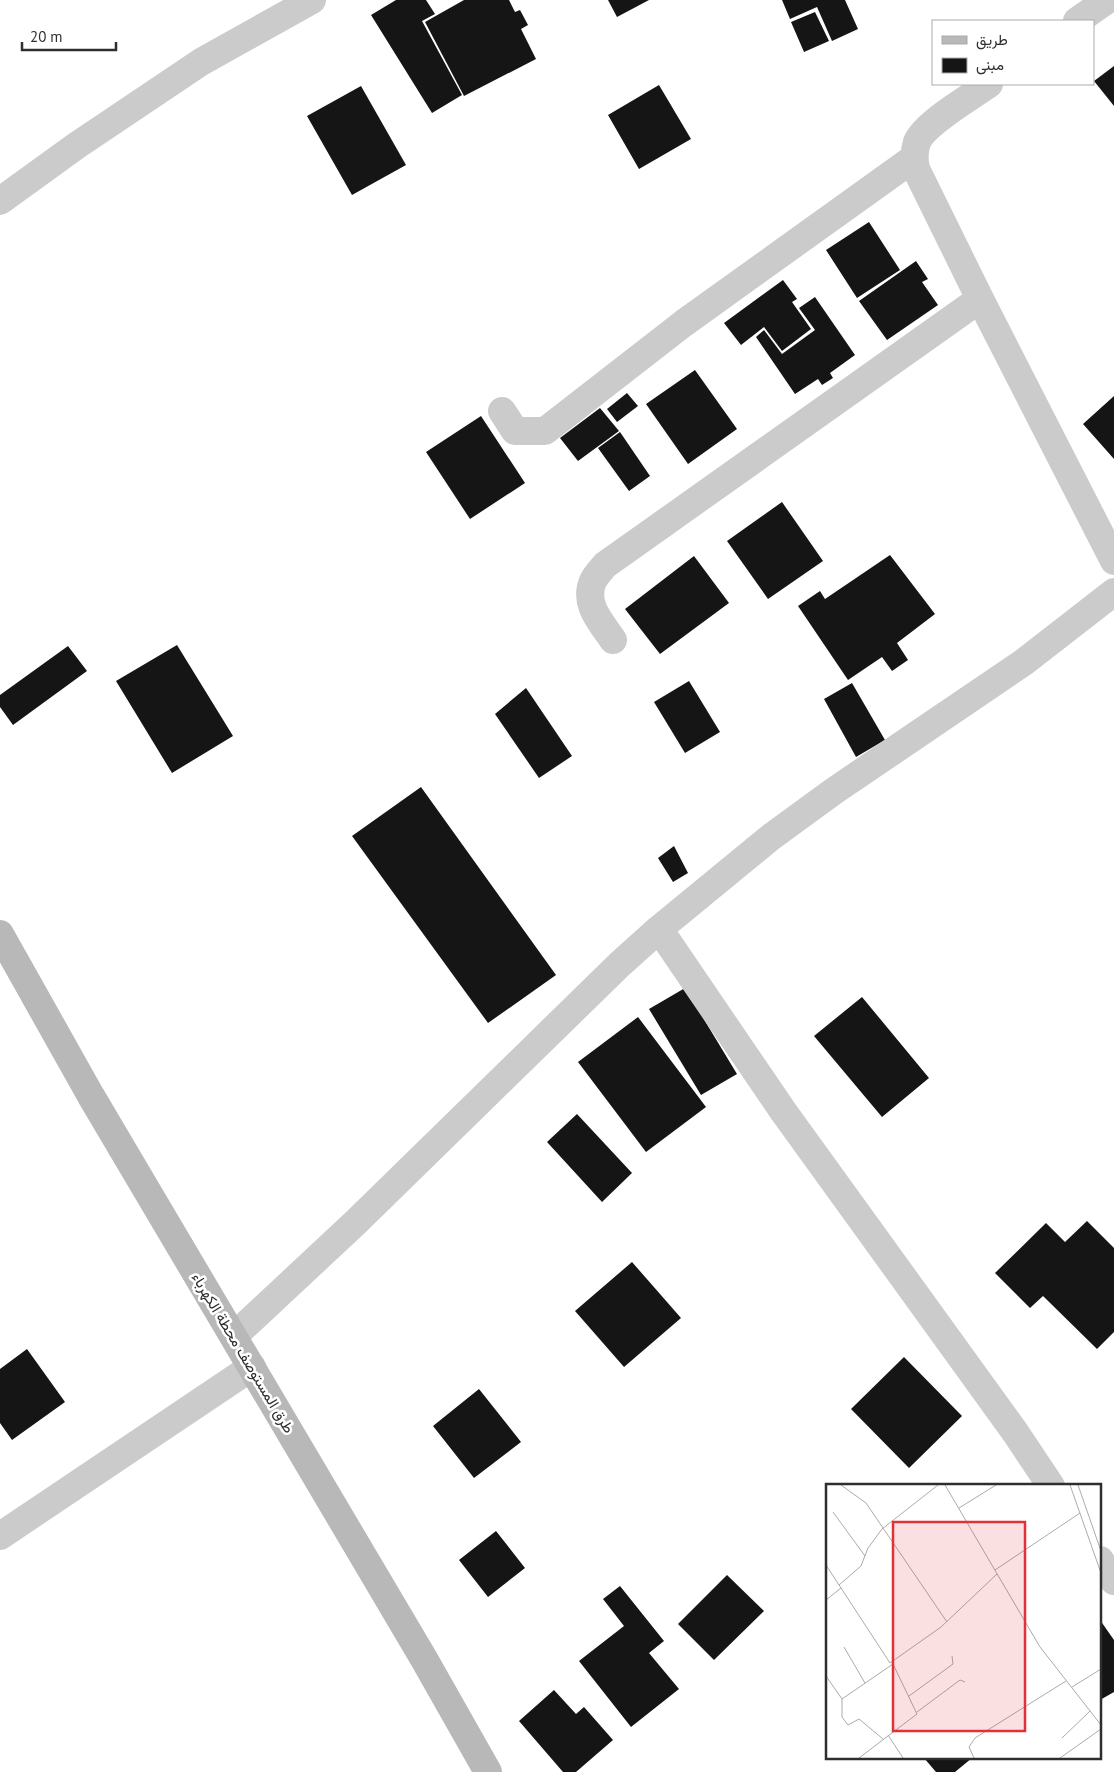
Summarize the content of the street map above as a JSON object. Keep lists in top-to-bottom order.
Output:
{
  "streets": {
    "street": ["طرق المستوصف محطة الكهرباء"]
  },
  "legend": ["طريق", "مبنى"],
  "scale_bar": "20 m"
}
